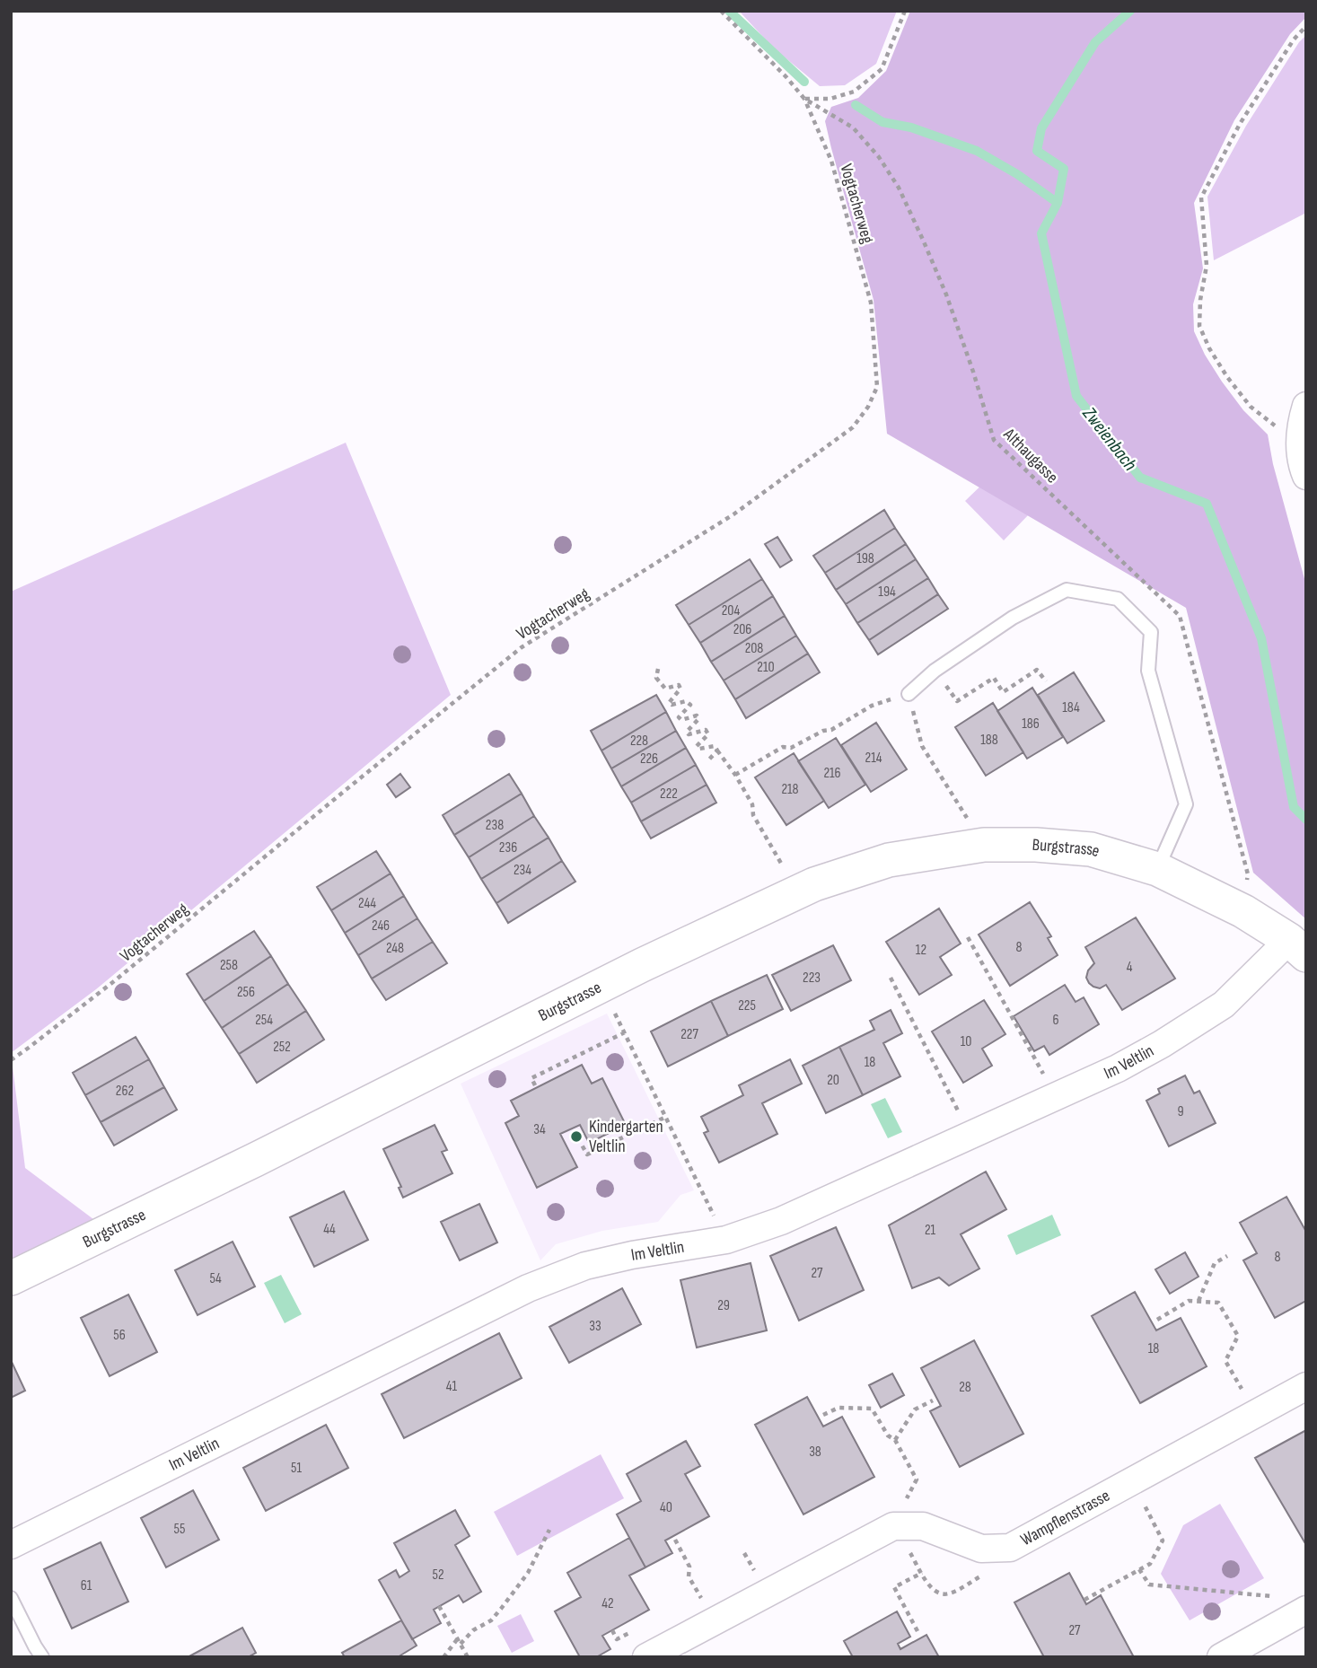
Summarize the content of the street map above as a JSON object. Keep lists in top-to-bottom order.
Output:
{
  "streets": {
    "street": ["Burgstrasse", "Im Veltlin", "Wampflenstrasse"],
    "path": ["Vogtacherweg", "Althaugasse"]
  },
  "crossings": [
    ["Vogtacherweg", "Althaugasse"],
    ["Althaugasse", "Burgstrasse"],
    ["Burgstrasse", "Im Veltlin"]
  ],
  "water": ["Zweienbach"],
  "places": ["Kindergarten Veltlin"],
  "house_numbers": [
    "198",
    "194",
    "204",
    "206",
    "208",
    "210",
    "184",
    "186",
    "188",
    "228",
    "214",
    "226",
    "216",
    "218",
    "222",
    "238",
    "236",
    "234",
    "244",
    "246",
    "8",
    "248",
    "12",
    "258",
    "4",
    "223",
    "256",
    "225",
    "254",
    "6",
    "227",
    "10",
    "252",
    "18",
    "20",
    "262",
    "9",
    "34",
    "44",
    "21",
    "8",
    "27",
    "54",
    "29",
    "33",
    "56",
    "18",
    "41",
    "28",
    "38",
    "51",
    "40",
    "55",
    "52",
    "61",
    "42",
    "27"
  ]
}
